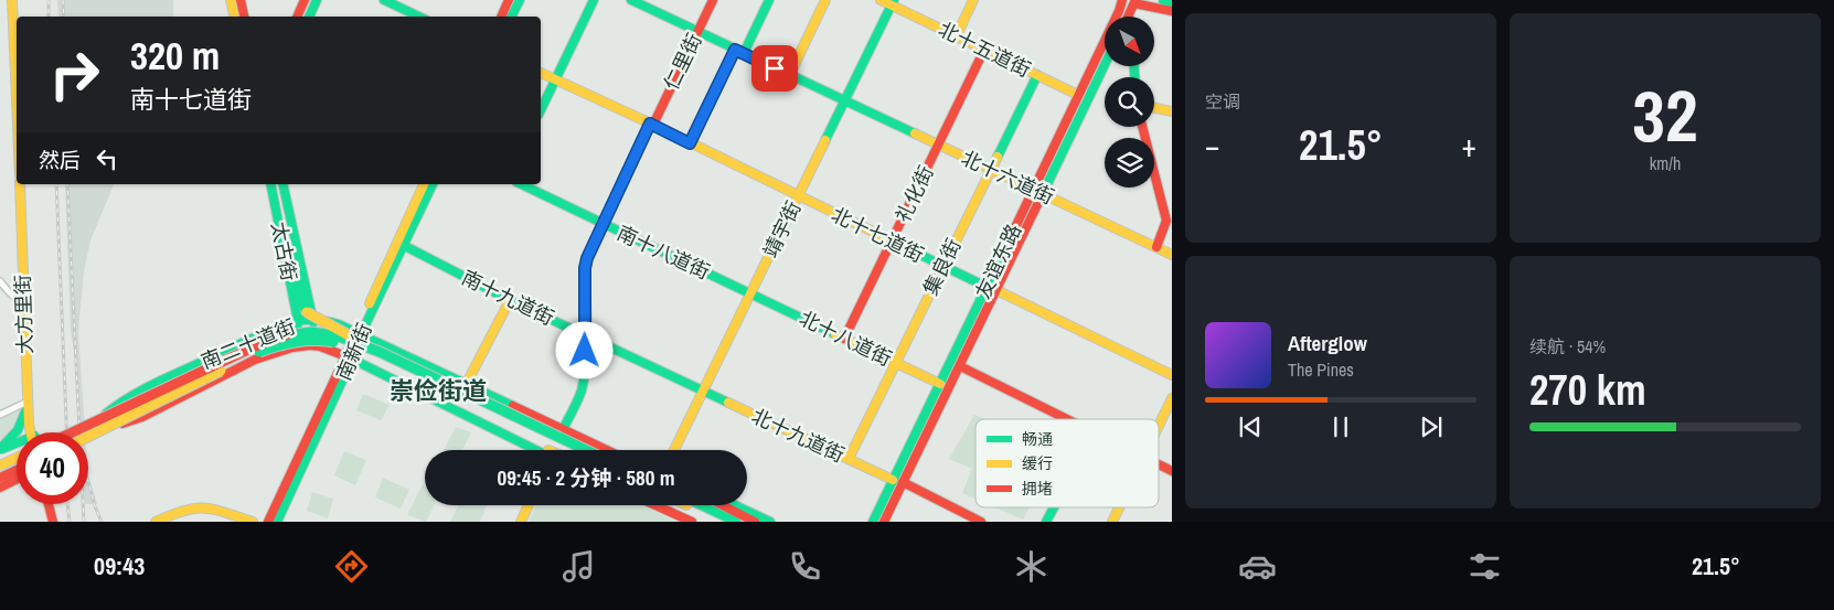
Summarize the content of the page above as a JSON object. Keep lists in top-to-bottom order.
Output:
{
  "streets": {
    "main road": [
      "北十五道街",
      "仁里街",
      "北十六道街",
      "礼化街",
      "靖宇街",
      "北十七道街",
      "太古街",
      "南十八道街",
      "友谊东路",
      "集良街",
      "南十九道街",
      "大方里街",
      "北十八道街",
      "南二十道街",
      "南新街",
      "北十九道街"
    ]
  },
  "crossings": [
    ["北十五道街", "礼化街"],
    ["北十五道街", "靖宇街"],
    ["北十五道街", "友谊东路"],
    ["北十五道街", "集良街"],
    ["仁里街", "北十六道街"],
    ["仁里街", "北十七道街"],
    ["仁里街", "南十八道街"],
    ["仁里街", "南十九道街"],
    ["仁里街", "南二十道街"],
    ["北十六道街", "礼化街"],
    ["北十六道街", "靖宇街"],
    ["北十六道街", "友谊东路"],
    ["北十六道街", "集良街"],
    ["礼化街", "北十七道街"],
    ["礼化街", "北十八道街"],
    ["靖宇街", "北十七道街"],
    ["靖宇街", "南十八道街"],
    ["靖宇街", "南十九道街"],
    ["靖宇街", "北十八道街"],
    ["靖宇街", "北十九道街"],
    ["北十七道街", "友谊东路"],
    ["北十七道街", "集良街"],
    ["太古街", "南二十道街"],
    ["南十八道街", "北十八道街"],
    ["友谊东路", "北十八道街"],
    ["友谊东路", "北十九道街"],
    ["集良街", "北十八道街"],
    ["集良街", "北十九道街"],
    ["南十九道街", "南新街"],
    ["南十九道街", "北十九道街"],
    ["南二十道街", "南新街"]
  ],
  "districts": ["崇俭街道"],
  "legend": ["畅通", "缓行", "拥堵"],
  "north": "bottom right",
  "page": {
    "tile": [
      "空调",
      ["32", "km/h"],
      ["续航 · 54%", "270 km"]
    ],
    "turn": ["320 m", "南十七道街"],
    "heat": ["−", "21.5°", "+"],
    "then": "然后",
    "song": ["Afterglow", "The Pines"],
    "limit": "40",
    "trip": "09:45 · 2 分钟 · 580 m",
    "tabs": ["09:43", "21.5°"]
  }
}
